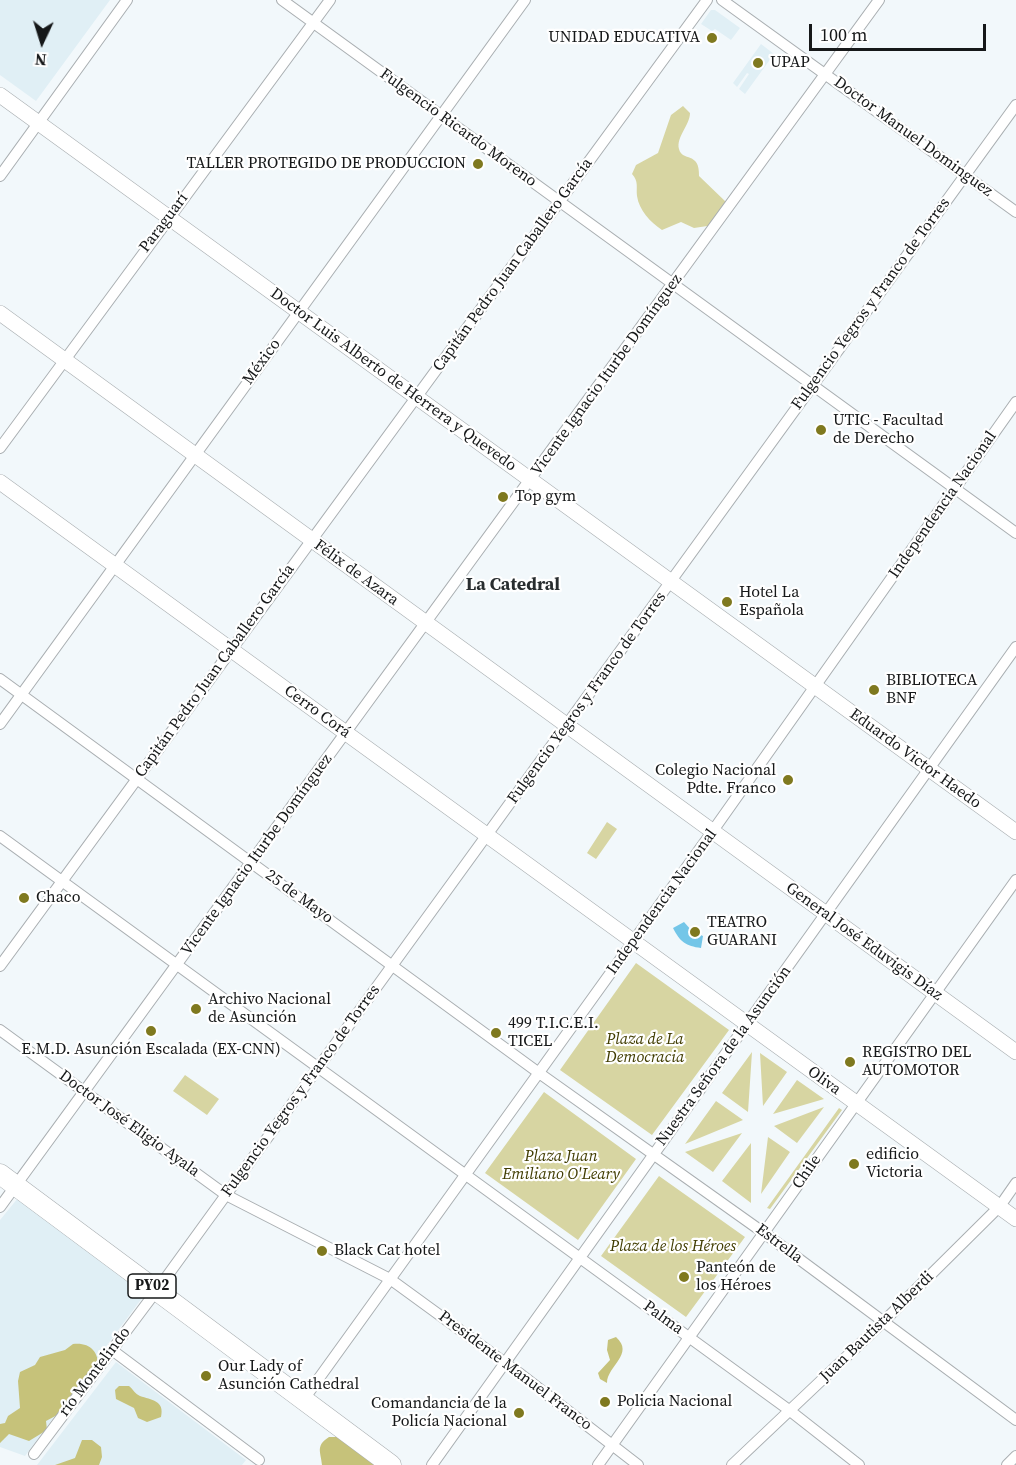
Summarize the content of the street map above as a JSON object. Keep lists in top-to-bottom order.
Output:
{
  "streets": {
    "highway": ["PY02"],
    "street": [
      "Fulgencio Ricardo Moreno",
      "Doctor Manuel Dominguez",
      "Paraguarí",
      "Capitán Pedro Juan Caballero García",
      "Fulgencio Yegros y Franco de Torres",
      "México",
      "Vicente Ignacio Iturbe Domínguez",
      "Doctor Luis Alberto de Herrera y Quevedo",
      "Independencia Nacional",
      "Félix de Azara",
      "Cerro Corá",
      "Eduardo Victor Haedo",
      "25 de Mayo",
      "General José Eduvigis Díaz",
      "Nuestra Señora de la Asunción",
      "Oliva",
      "Doctor José Eligio Ayala",
      "Chile",
      "Estrella",
      "Palma",
      "Juan Bautista Alberdi",
      "Presidente Manuel Franco",
      "río Montelindo"
    ]
  },
  "crossings": [
    ["Fulgencio Ricardo Moreno", "Paraguarí"],
    ["Fulgencio Ricardo Moreno", "Capitán Pedro Juan Caballero García"],
    ["Fulgencio Ricardo Moreno", "Fulgencio Yegros y Franco de Torres"],
    ["Fulgencio Ricardo Moreno", "México"],
    ["Fulgencio Ricardo Moreno", "Vicente Ignacio Iturbe Domínguez"],
    ["Fulgencio Ricardo Moreno", "Independencia Nacional"],
    ["Doctor Manuel Dominguez", "Fulgencio Yegros y Franco de Torres"],
    ["Doctor Manuel Dominguez", "Vicente Ignacio Iturbe Domínguez"],
    ["Paraguarí", "Doctor Luis Alberto de Herrera y Quevedo"],
    ["Paraguarí", "Félix de Azara"],
    ["Capitán Pedro Juan Caballero García", "Doctor Luis Alberto de Herrera y Quevedo"],
    ["Capitán Pedro Juan Caballero García", "Félix de Azara"],
    ["Capitán Pedro Juan Caballero García", "Cerro Corá"],
    ["Capitán Pedro Juan Caballero García", "25 de Mayo"],
    ["Capitán Pedro Juan Caballero García", "Palma"],
    ["Fulgencio Yegros y Franco de Torres", "Doctor Luis Alberto de Herrera y Quevedo"],
    ["Fulgencio Yegros y Franco de Torres", "Félix de Azara"],
    ["Fulgencio Yegros y Franco de Torres", "Cerro Corá"],
    ["Fulgencio Yegros y Franco de Torres", "25 de Mayo"],
    ["Fulgencio Yegros y Franco de Torres", "Doctor José Eligio Ayala"],
    ["Fulgencio Yegros y Franco de Torres", "PY02"],
    ["Fulgencio Yegros y Franco de Torres", "Palma"],
    ["Fulgencio Yegros y Franco de Torres", "río Montelindo"],
    ["México", "Doctor Luis Alberto de Herrera y Quevedo"],
    ["México", "Félix de Azara"],
    ["México", "Cerro Corá"],
    ["México", "25 de Mayo"],
    ["Vicente Ignacio Iturbe Domínguez", "Doctor Luis Alberto de Herrera y Quevedo"],
    ["Vicente Ignacio Iturbe Domínguez", "Félix de Azara"],
    ["Vicente Ignacio Iturbe Domínguez", "Cerro Corá"],
    ["Vicente Ignacio Iturbe Domínguez", "25 de Mayo"],
    ["Vicente Ignacio Iturbe Domínguez", "Doctor José Eligio Ayala"],
    ["Vicente Ignacio Iturbe Domínguez", "PY02"],
    ["Vicente Ignacio Iturbe Domínguez", "Palma"],
    ["Doctor Luis Alberto de Herrera y Quevedo", "Independencia Nacional"],
    ["Doctor Luis Alberto de Herrera y Quevedo", "Eduardo Victor Haedo"],
    ["Independencia Nacional", "Félix de Azara"],
    ["Independencia Nacional", "Cerro Corá"],
    ["Independencia Nacional", "Eduardo Victor Haedo"],
    ["Independencia Nacional", "25 de Mayo"],
    ["Independencia Nacional", "General José Eduvigis Díaz"],
    ["Independencia Nacional", "Oliva"],
    ["Independencia Nacional", "Doctor José Eligio Ayala"],
    ["Independencia Nacional", "Estrella"],
    ["Independencia Nacional", "PY02"],
    ["Independencia Nacional", "Palma"],
    ["Independencia Nacional", "Presidente Manuel Franco"],
    ["Félix de Azara", "General José Eduvigis Díaz"],
    ["Cerro Corá", "Oliva"],
    ["Eduardo Victor Haedo", "Nuestra Señora de la Asunción"],
    ["25 de Mayo", "Estrella"],
    ["General José Eduvigis Díaz", "Nuestra Señora de la Asunción"],
    ["General José Eduvigis Díaz", "Chile"],
    ["Nuestra Señora de la Asunción", "Oliva"],
    ["Nuestra Señora de la Asunción", "Estrella"],
    ["Nuestra Señora de la Asunción", "Palma"],
    ["Nuestra Señora de la Asunción", "Presidente Manuel Franco"],
    ["Oliva", "Chile"],
    ["Oliva", "Juan Bautista Alberdi"],
    ["Doctor José Eligio Ayala", "Presidente Manuel Franco"],
    ["Chile", "Estrella"],
    ["Chile", "Palma"],
    ["Chile", "Presidente Manuel Franco"],
    ["Estrella", "Juan Bautista Alberdi"],
    ["PY02", "río Montelindo"],
    ["Palma", "Juan Bautista Alberdi"]
  ],
  "districts": ["La Catedral"],
  "parks": ["Plaza de La Democracia", "Plaza Juan Emiliano O'Leary", "Plaza de los Héroes"],
  "places": [
    "UNIDAD EDUCATIVA",
    "UPAP",
    "TALLER PROTEGIDO DE PRODUCCION",
    "UTIC - Facultad de Derecho",
    "Top gym",
    "Hotel La Española",
    "BIBLIOTECA BNF",
    "Colegio Nacional Pdte. Franco",
    "Chaco",
    "TEATRO GUARANI",
    "Archivo Nacional de Asunción",
    "E.M.D. Asunción Escalada (EX-CNN)",
    "499 T.I.C.E.I. TICEL",
    "REGISTRO DEL AUTOMOTOR",
    "edificio Victoria",
    "Black Cat hotel",
    "Panteón de los Héroes",
    "Our Lady of Asunción Cathedral",
    "Policia Nacional",
    "Comandancia de la Policía Nacional"
  ],
  "scale_bar": "100 m",
  "north": "bottom"
}
